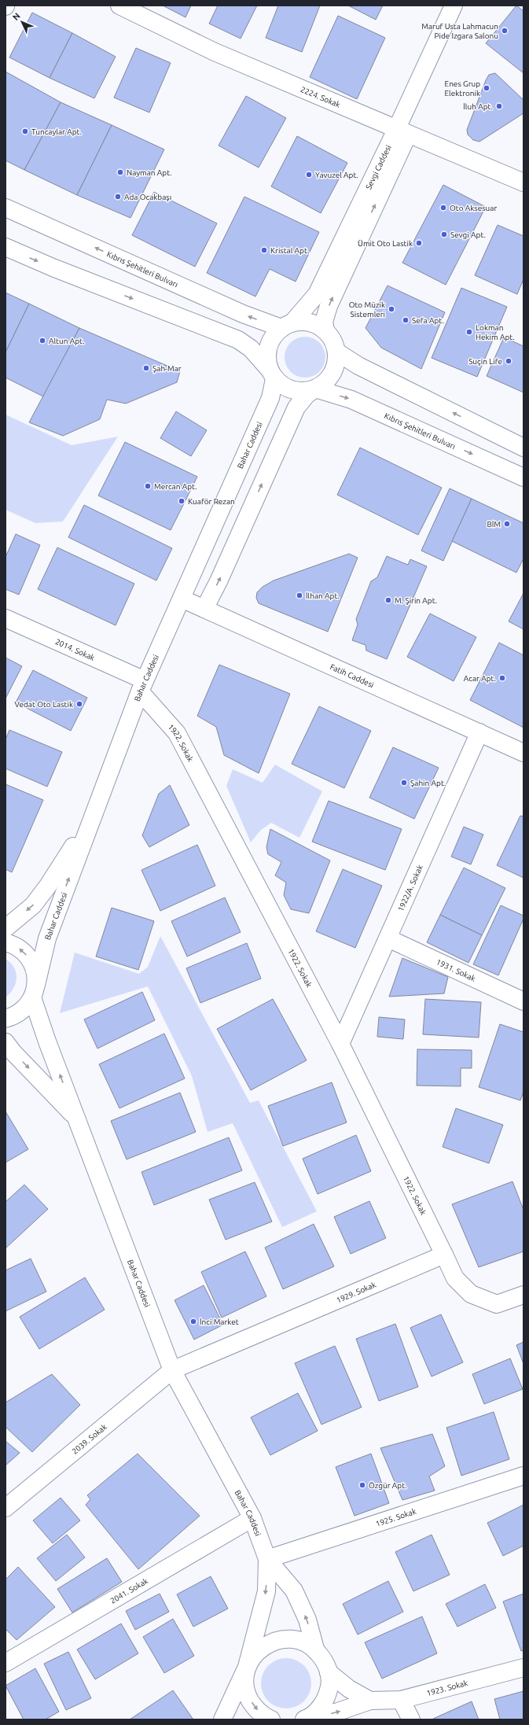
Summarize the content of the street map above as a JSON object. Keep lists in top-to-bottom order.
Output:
{
  "streets": {
    "street": [
      "2224. Sokak",
      "Sevgi Caddesi",
      "Kıbrıs Şehitleri Bulvarı",
      "Bahar Caddesi",
      "2014. Sokak",
      "Fatih Caddesi",
      "1922. Sokak",
      "1922/A. Sokak",
      "1931. Sokak",
      "1929. Sokak",
      "2039. Sokak",
      "1925. Sokak",
      "2041. Sokak",
      "1923. Sokak"
    ]
  },
  "crossings": [
    ["2224. Sokak", "Sevgi Caddesi"],
    ["Sevgi Caddesi", "Kıbrıs Şehitleri Bulvarı"],
    ["Sevgi Caddesi", "Bahar Caddesi"],
    ["Kıbrıs Şehitleri Bulvarı", "Bahar Caddesi"],
    ["Bahar Caddesi", "2014. Sokak"],
    ["Bahar Caddesi", "Fatih Caddesi"],
    ["Bahar Caddesi", "1922. Sokak"],
    ["Bahar Caddesi", "1929. Sokak"],
    ["Bahar Caddesi", "2039. Sokak"],
    ["Bahar Caddesi", "1925. Sokak"],
    ["Bahar Caddesi", "2041. Sokak"],
    ["2014. Sokak", "1922. Sokak"],
    ["Fatih Caddesi", "1922/A. Sokak"],
    ["1922. Sokak", "1922/A. Sokak"],
    ["1922. Sokak", "1929. Sokak"],
    ["1922/A. Sokak", "1931. Sokak"],
    ["1929. Sokak", "2039. Sokak"]
  ],
  "places": [
    "Maruf Usta Lahmacun Pide Izgara Salonu",
    "Enes Grup Elektronik",
    "İluh Apt.",
    "Tuncaylar Apt.",
    "Nayman Apt.",
    "Yavuzel Apt.",
    "Ada Ocakbaşı",
    "Oto Aksesuar",
    "Sevgi Apt.",
    "Ümit Oto Lastik",
    "Kristal Apt.",
    "Oto Müzik Sistemleri",
    "Sefa Apt.",
    "Lokman Hekim Apt.",
    "Altun Apt.",
    "Suçin Life",
    "Şah-Mar",
    "Mercan Apt.",
    "Kuaför Rezan",
    "BİM",
    "İlhan Apt.",
    "M. Şirin Apt.",
    "Acar Apt.",
    "Vedat Oto Lastik",
    "Şahin Apt.",
    "İnci Market",
    "Özgür Apt."
  ],
  "north": "top left"
}
